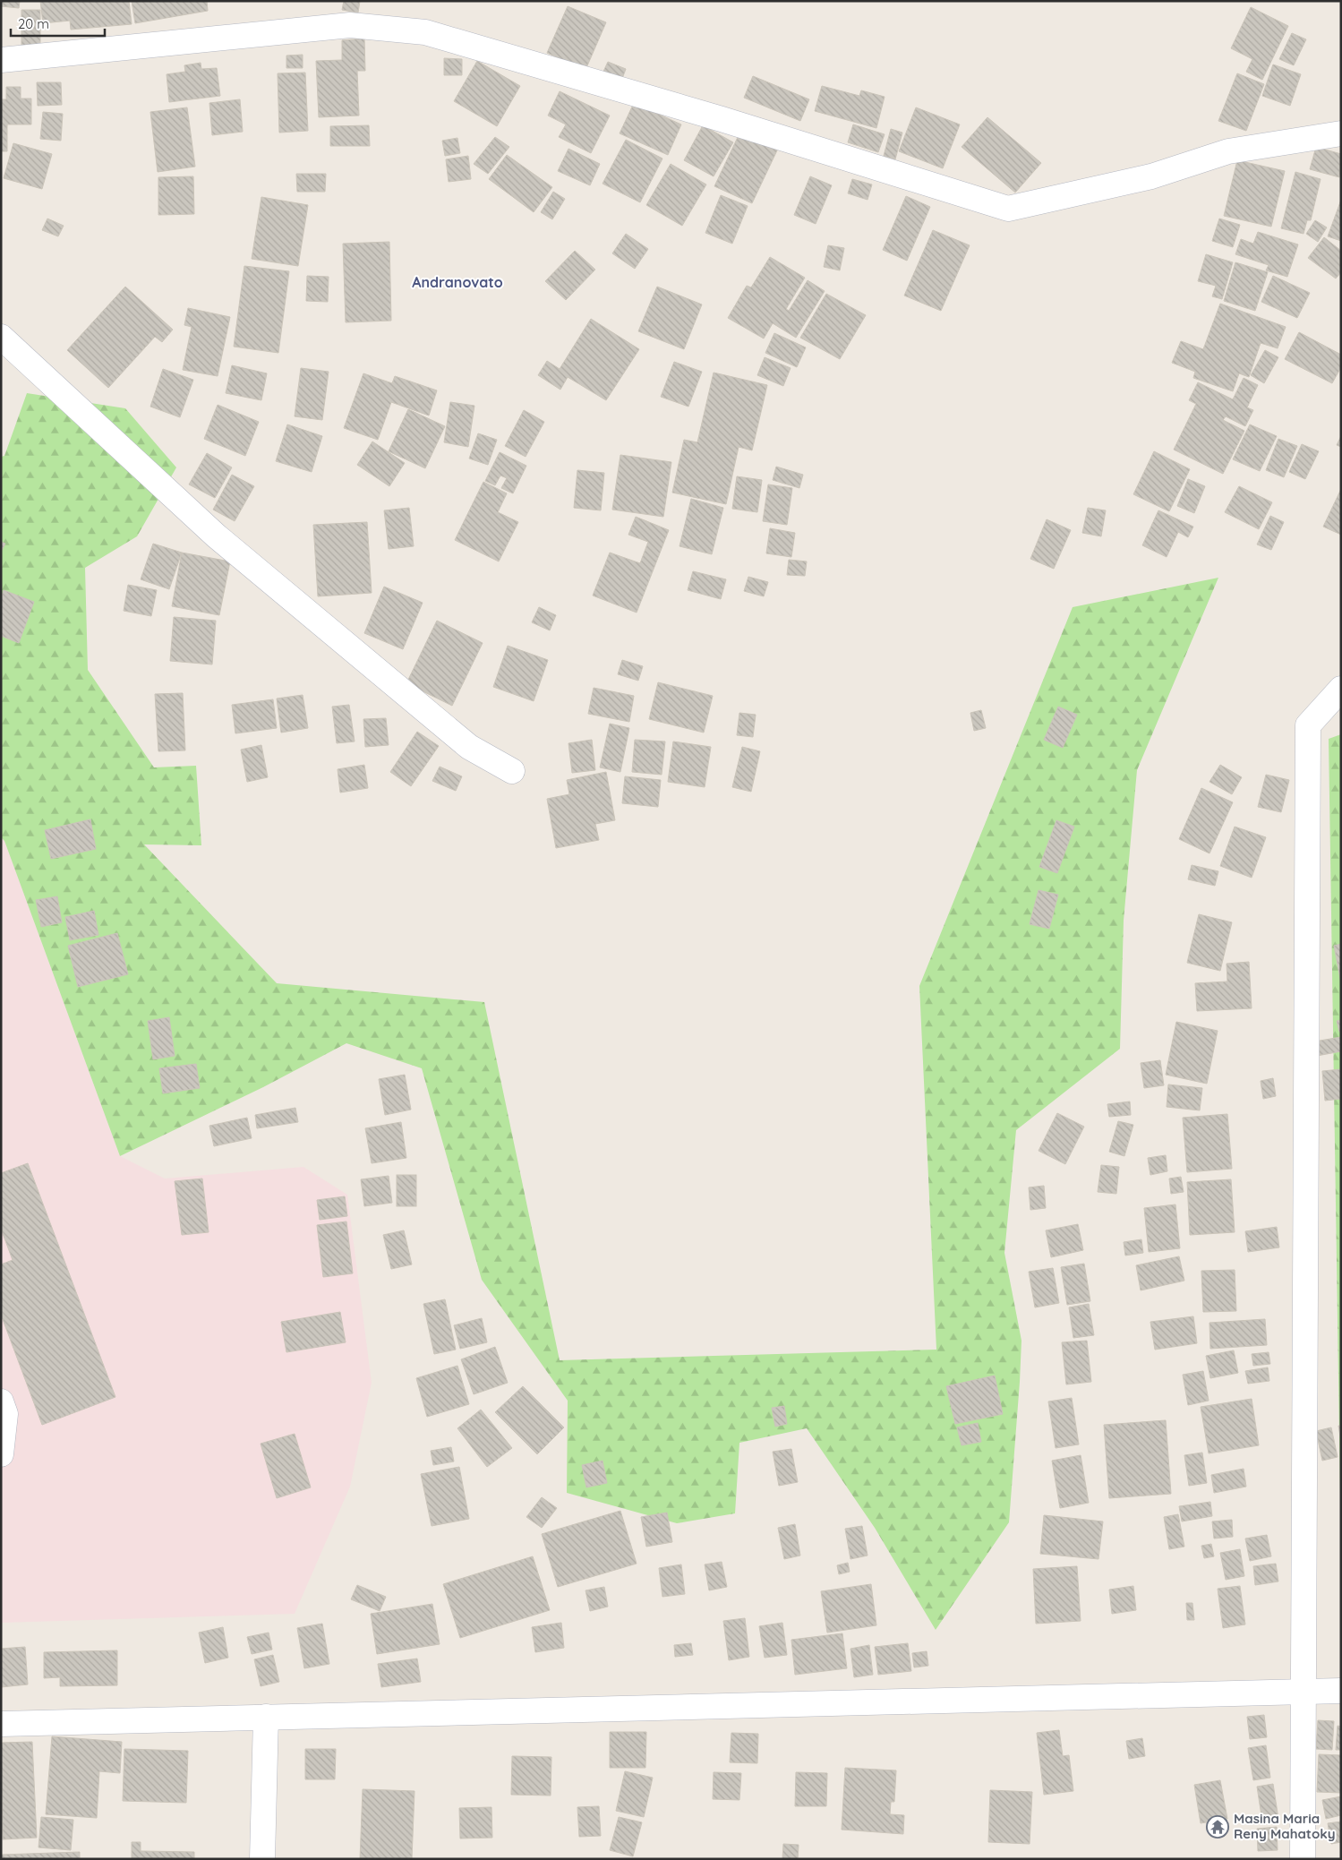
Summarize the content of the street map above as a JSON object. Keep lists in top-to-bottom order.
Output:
{
  "districts": ["Andranovato"],
  "places": {
    "temple": ["Masina Maria Reny Mahatoky"]
  },
  "scale_bar": "20 m"
}
